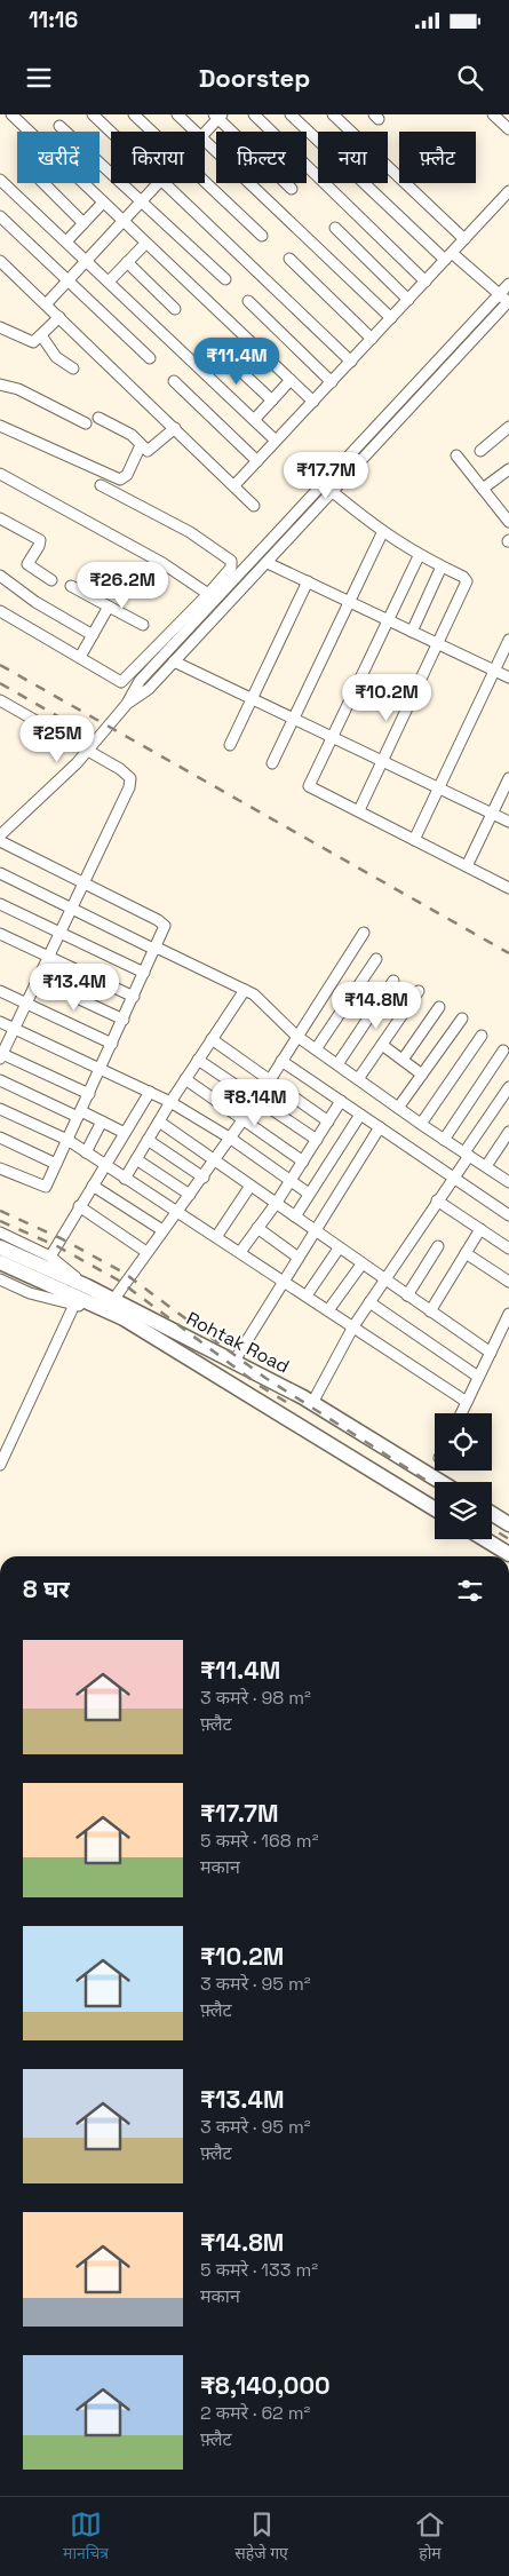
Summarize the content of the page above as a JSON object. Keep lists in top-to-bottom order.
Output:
{
  "streets": {
    "highway": ["Rohtak Road"]
  },
  "page": {
    "status": "11:16",
    "header": "Doorstep",
    "chip": [
      "खरीदें",
      "किराया",
      "फ़िल्टर",
      "नया",
      "फ़्लैट"
    ],
    "price": [
      "₹11.4M",
      "₹17.7M",
      "₹26.2M",
      "₹10.2M",
      "₹25M",
      "₹13.4M",
      "₹14.8M",
      "₹8.14M"
    ],
    "heading": "8 घर",
    "list": [
      {
        "name": "₹11.4M",
        "note": "3 कमरे · 98 m² · फ़्लैट"
      },
      {
        "name": "₹17.7M",
        "note": "5 कमरे · 168 m² · मकान"
      },
      {
        "name": "₹10.2M",
        "note": "3 कमरे · 95 m² · फ़्लैट"
      },
      {
        "name": "₹13.4M",
        "note": "3 कमरे · 95 m² · फ़्लैट"
      },
      {
        "name": "₹14.8M",
        "note": "5 कमरे · 133 m² · मकान"
      },
      {
        "name": "₹8,140,000",
        "note": "2 कमरे · 62 m² · फ़्लैट"
      }
    ],
    "tabs": ["मानचित्र", "सहेजे गए", "होम"]
  }
}
